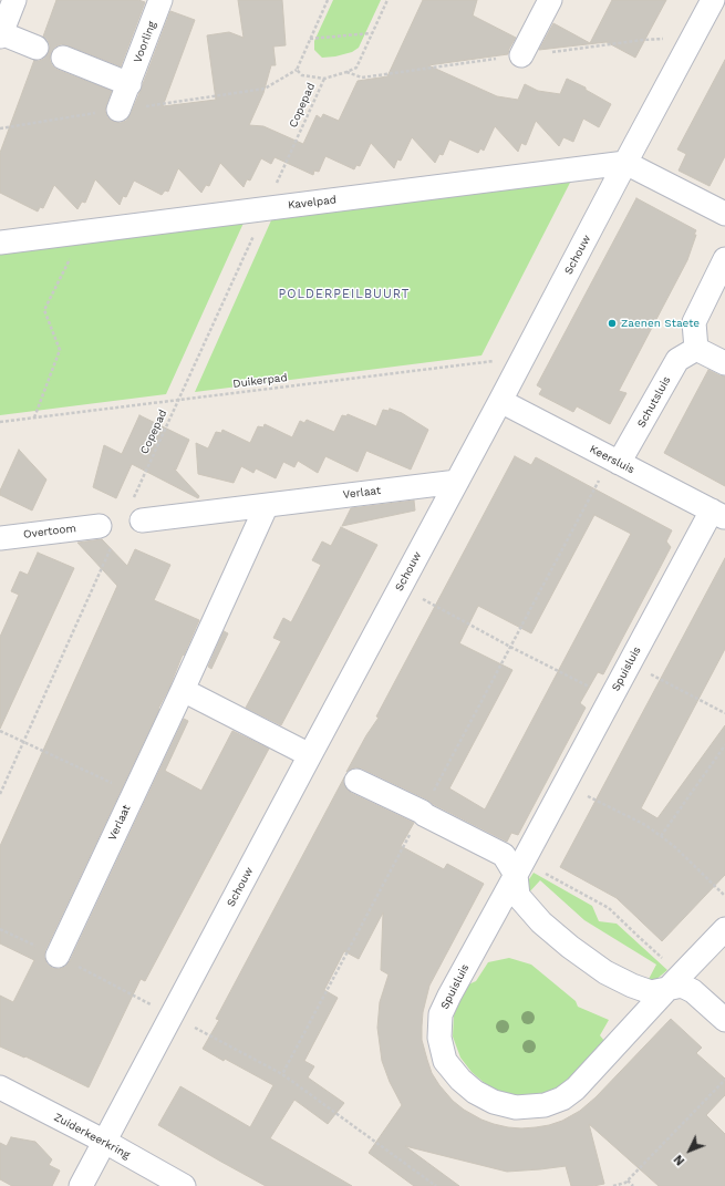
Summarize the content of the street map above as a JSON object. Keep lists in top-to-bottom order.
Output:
{
  "streets": {
    "street": [
      "Voorling",
      "Kavelpad",
      "Schouw",
      "Schutsluis",
      "Keersluis",
      "Verlaat",
      "Overtoom",
      "Spuisluis",
      "Zuiderkeerkring"
    ],
    "path": ["Copepad", "Duikerpad"]
  },
  "crossings": [
    ["Copepad", "Kavelpad"],
    ["Copepad", "Duikerpad"],
    ["Kavelpad", "Schouw"],
    ["Schouw", "Duikerpad"],
    ["Schouw", "Keersluis"],
    ["Schouw", "Verlaat"],
    ["Schouw", "Zuiderkeerkring"],
    ["Schutsluis", "Keersluis"],
    ["Keersluis", "Spuisluis"]
  ],
  "districts": ["POLDERPEILBUURT"],
  "places": ["Zaenen Staete"],
  "north": "bottom left"
}
